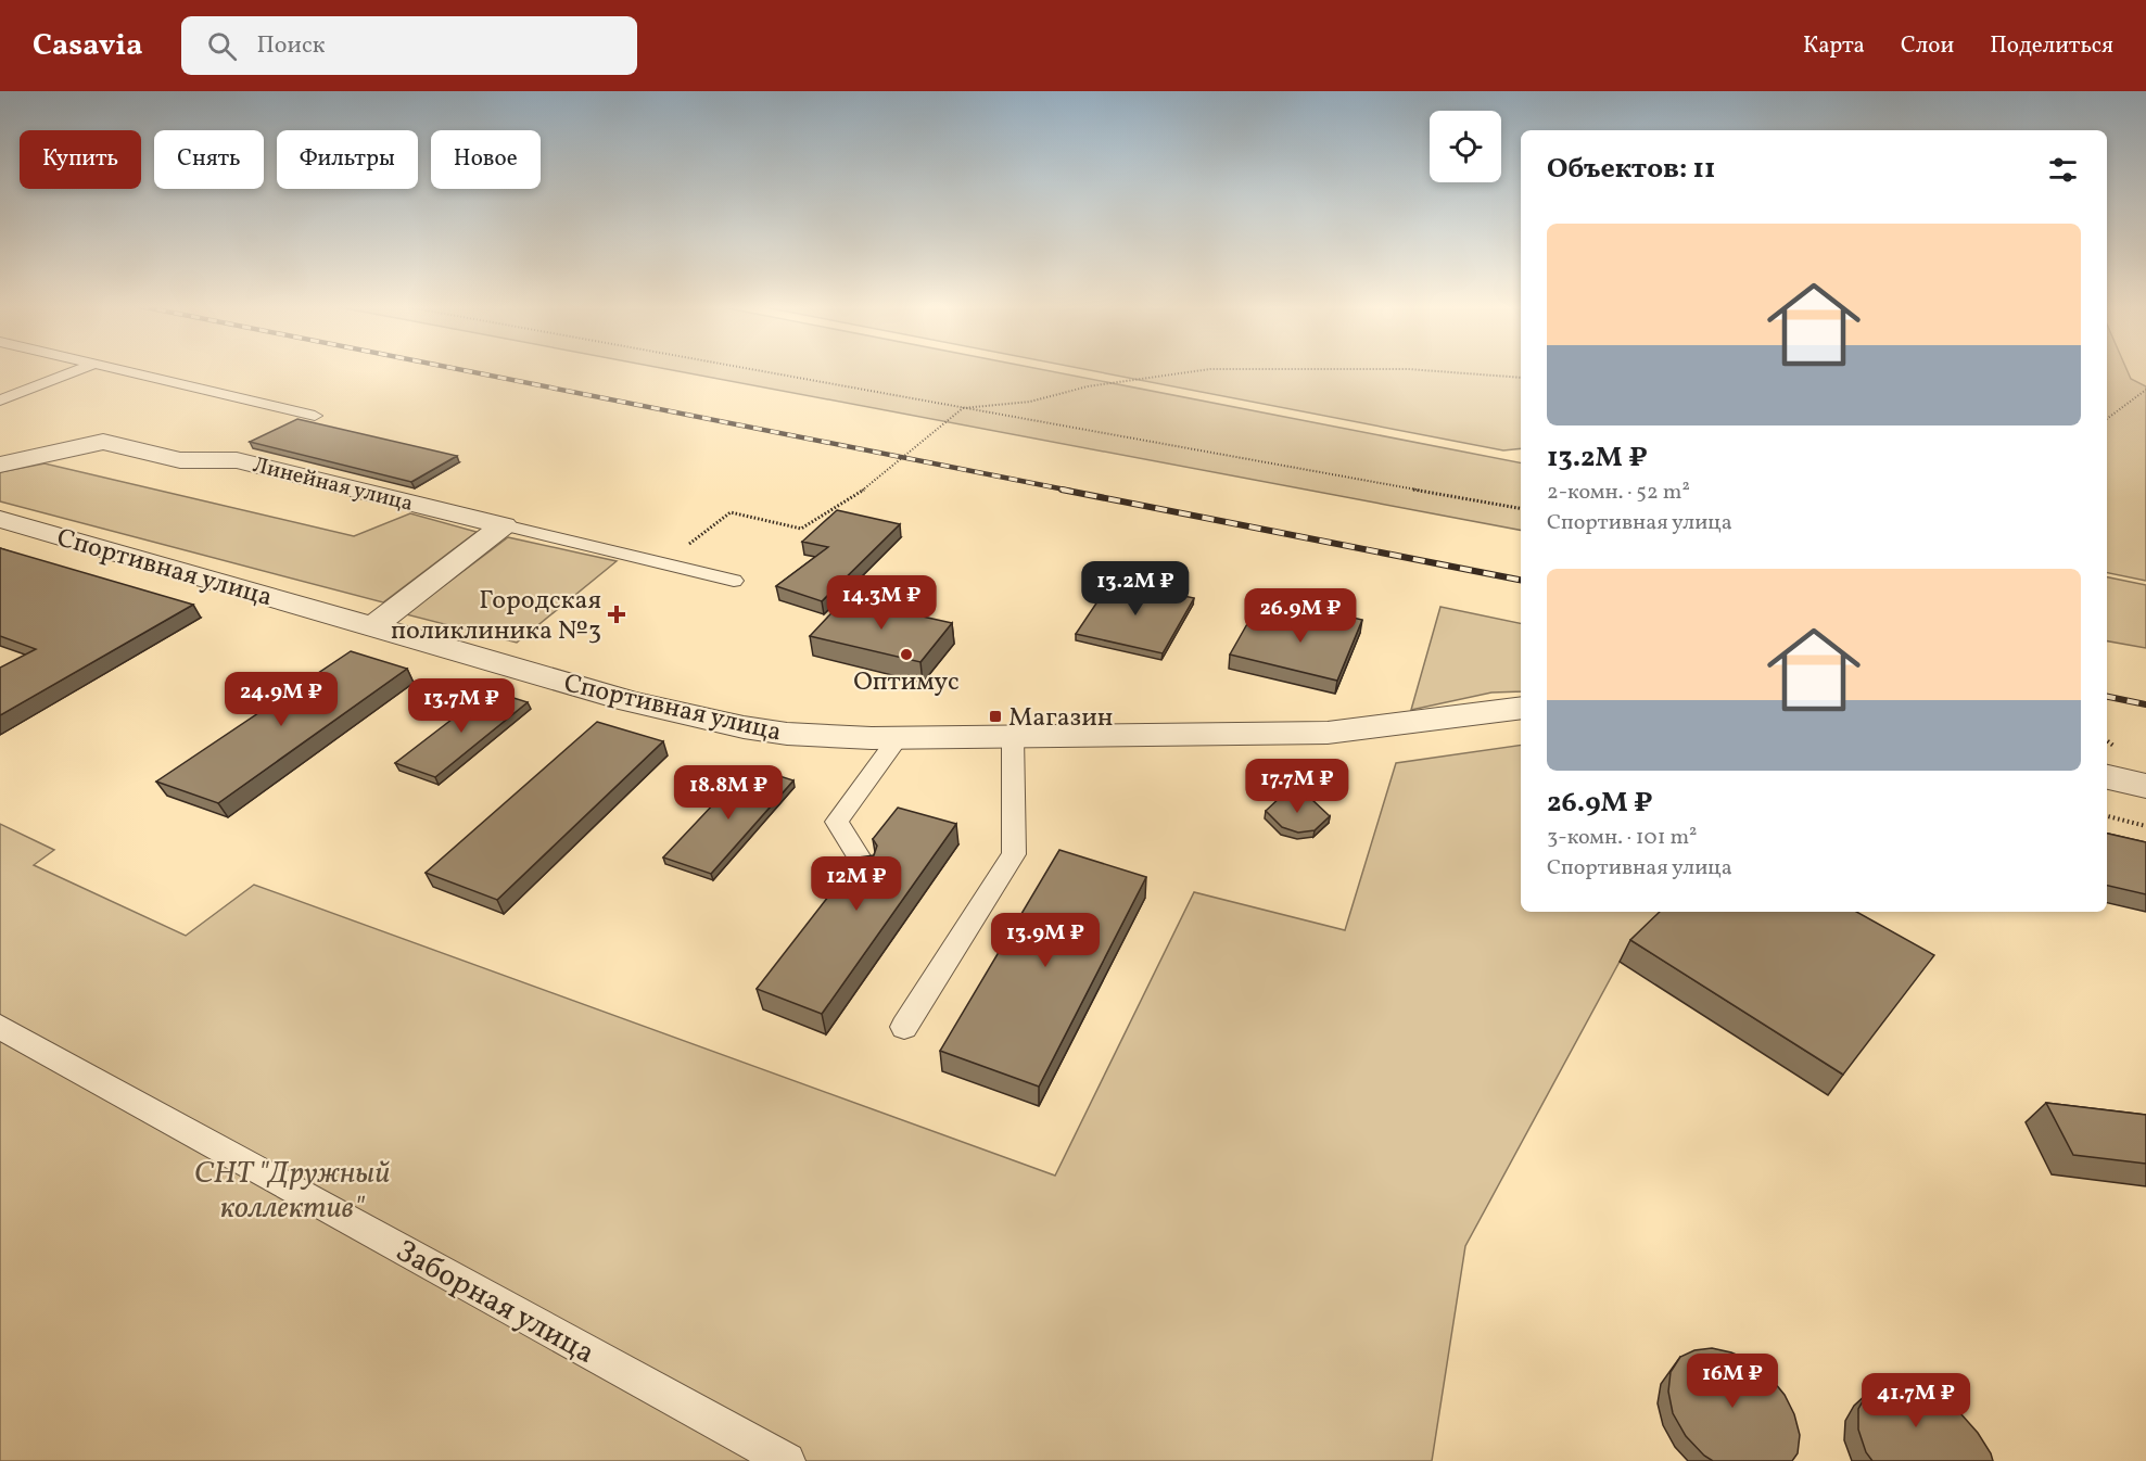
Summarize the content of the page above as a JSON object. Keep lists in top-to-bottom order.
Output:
{
  "streets": {
    "street": ["Линейная улица", "Спортивная улица"],
    "lane": ["Заборная улица"]
  },
  "parks": ["СНТ \"Дружный коллектив\""],
  "places": {
    "health": ["Городская поликлиника №3"],
    "other": ["Оптимус"],
    "transit": ["Магазин"]
  },
  "page": {
    "header": "Casavia",
    "search": "Поиск",
    "nav": ["Карта", "Слои", "Поделиться"],
    "chip": [
      "Купить",
      "Снять",
      "Фильтры",
      "Новое"
    ],
    "heading": "Объектов: 11",
    "list": [
      {
        "name": "13.2M ₽",
        "note": "2-комн. · 52 m² · Спортивная улица"
      },
      {
        "name": "26.9M ₽",
        "note": "3-комн. · 101 m² · Спортивная улица"
      }
    ],
    "price": [
      "13.2M ₽",
      "14.3M ₽",
      "26.9M ₽",
      "24.9M ₽",
      "13.7M ₽",
      "17.7M ₽",
      "18.8M ₽",
      "12M ₽",
      "13.9M ₽",
      "16M ₽",
      "41.7M ₽"
    ]
  }
}
